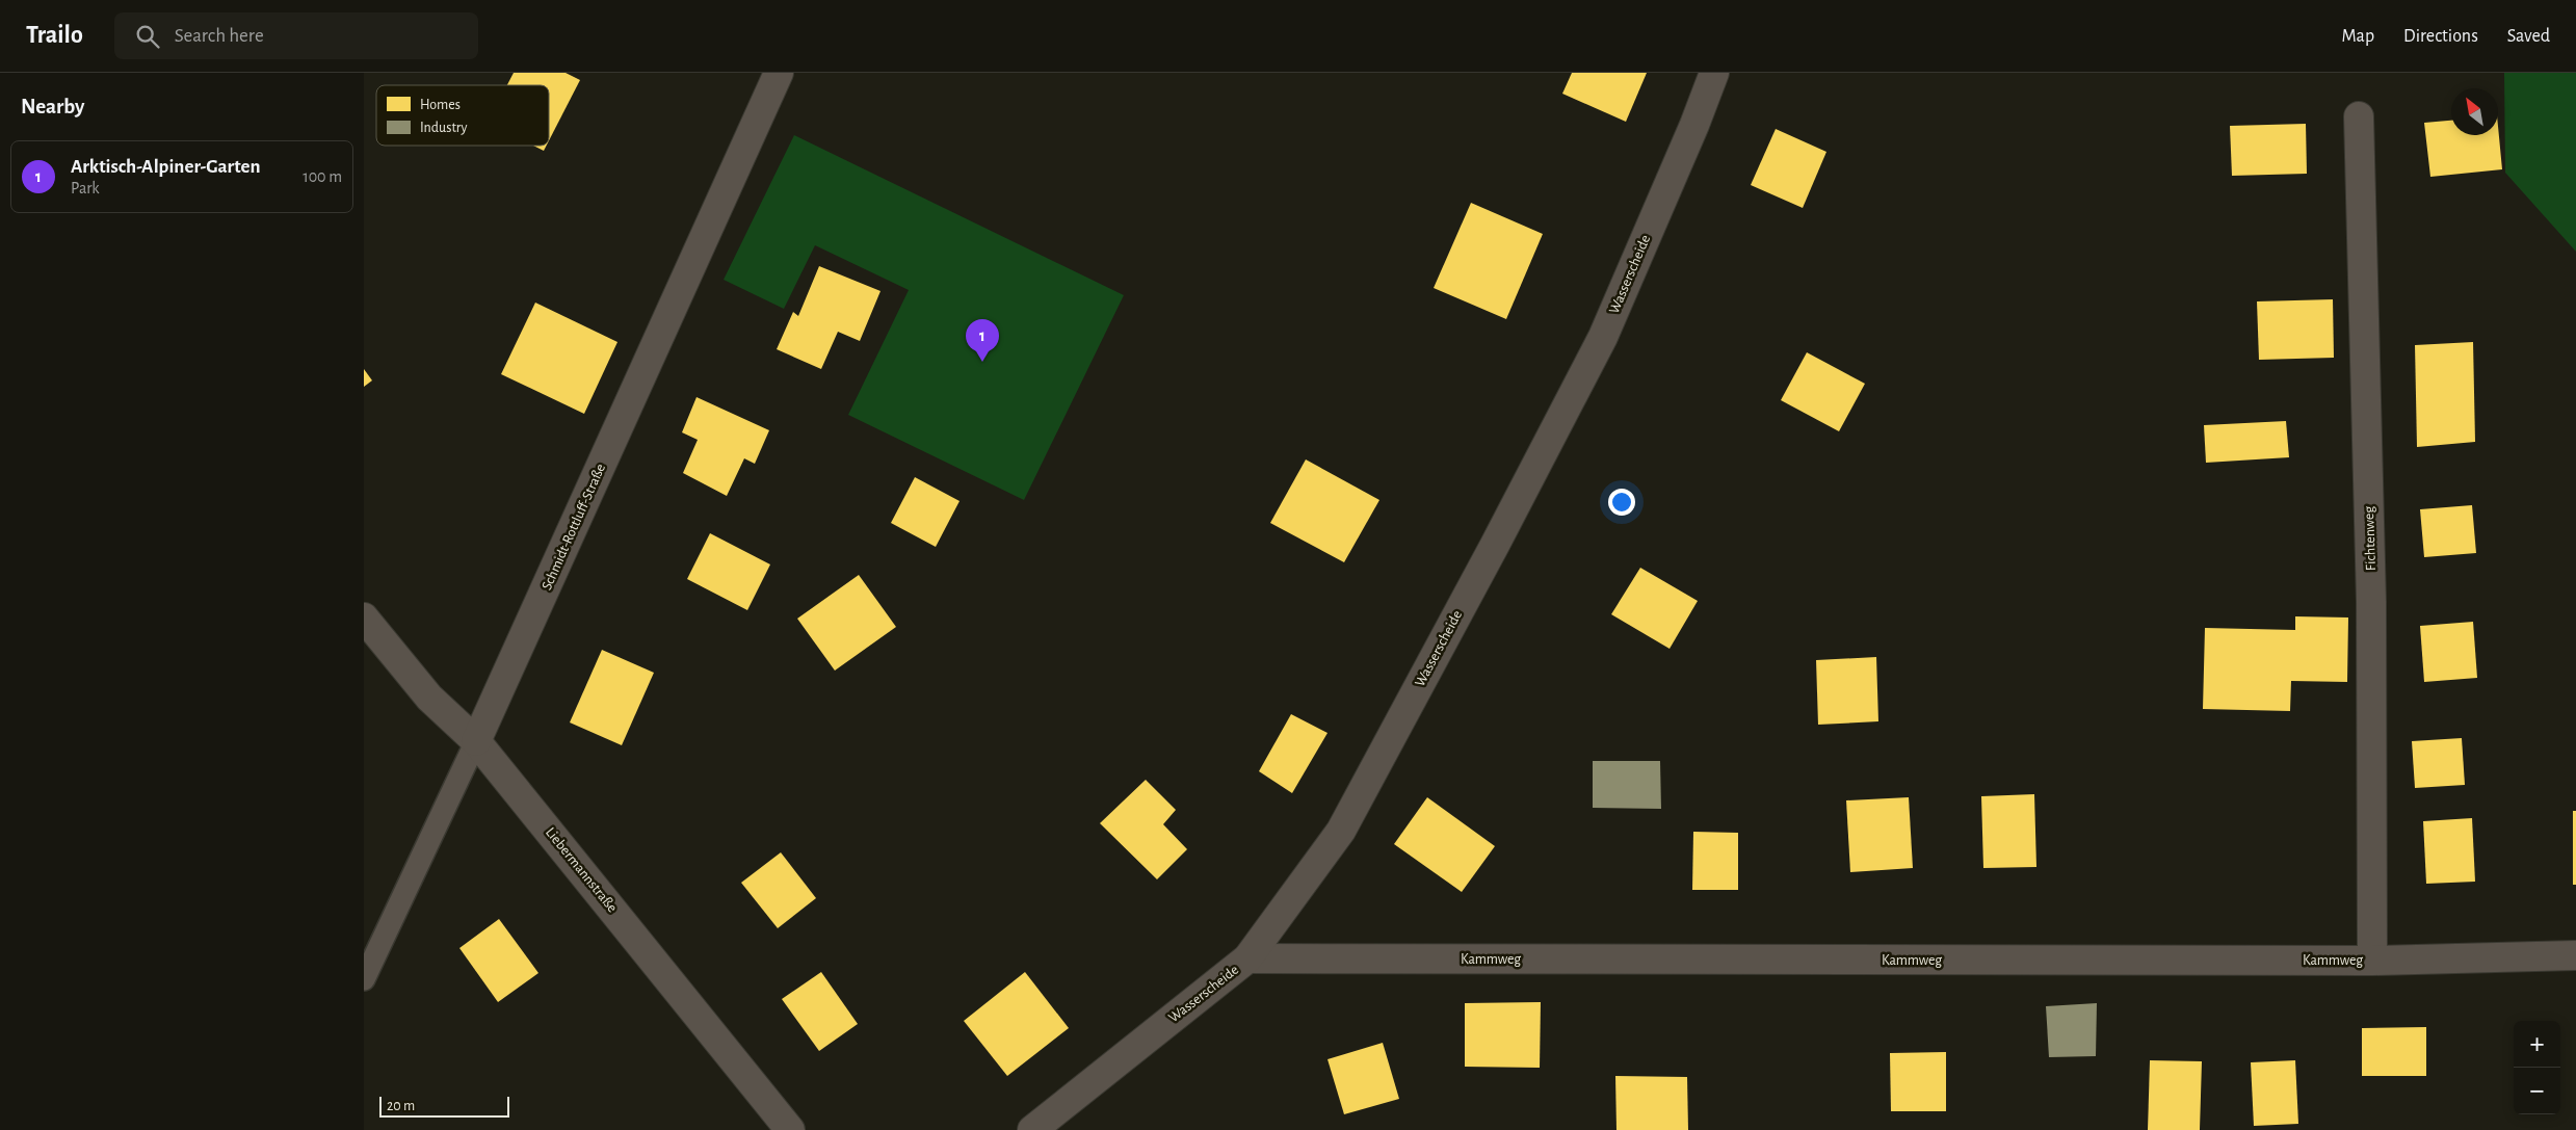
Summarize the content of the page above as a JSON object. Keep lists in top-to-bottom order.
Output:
{
  "streets": {
    "street": [
      "Wasserscheide",
      "Schmidt-Rottluff-Straße",
      "Fichtenweg",
      "Liebermannstraße",
      "Kammweg"
    ]
  },
  "crossings": [
    ["Wasserscheide", "Kammweg"],
    ["Schmidt-Rottluff-Straße", "Liebermannstraße"],
    ["Fichtenweg", "Kammweg"]
  ],
  "legend": ["Homes", "Industry"],
  "scale_bar": "20 m",
  "north": "top left",
  "page": {
    "header": "Trailo",
    "search": "Search here",
    "nav": ["Map", "Directions", "Saved"],
    "heading": "Nearby",
    "list": [
      {
        "mark": "1",
        "name": "Arktisch-Alpiner-Garten",
        "note": "Park",
        "value": "100 m"
      }
    ],
    "pins": "1",
    "map_buttons": ["+", "−"],
    "scale": "20 m"
  }
}
